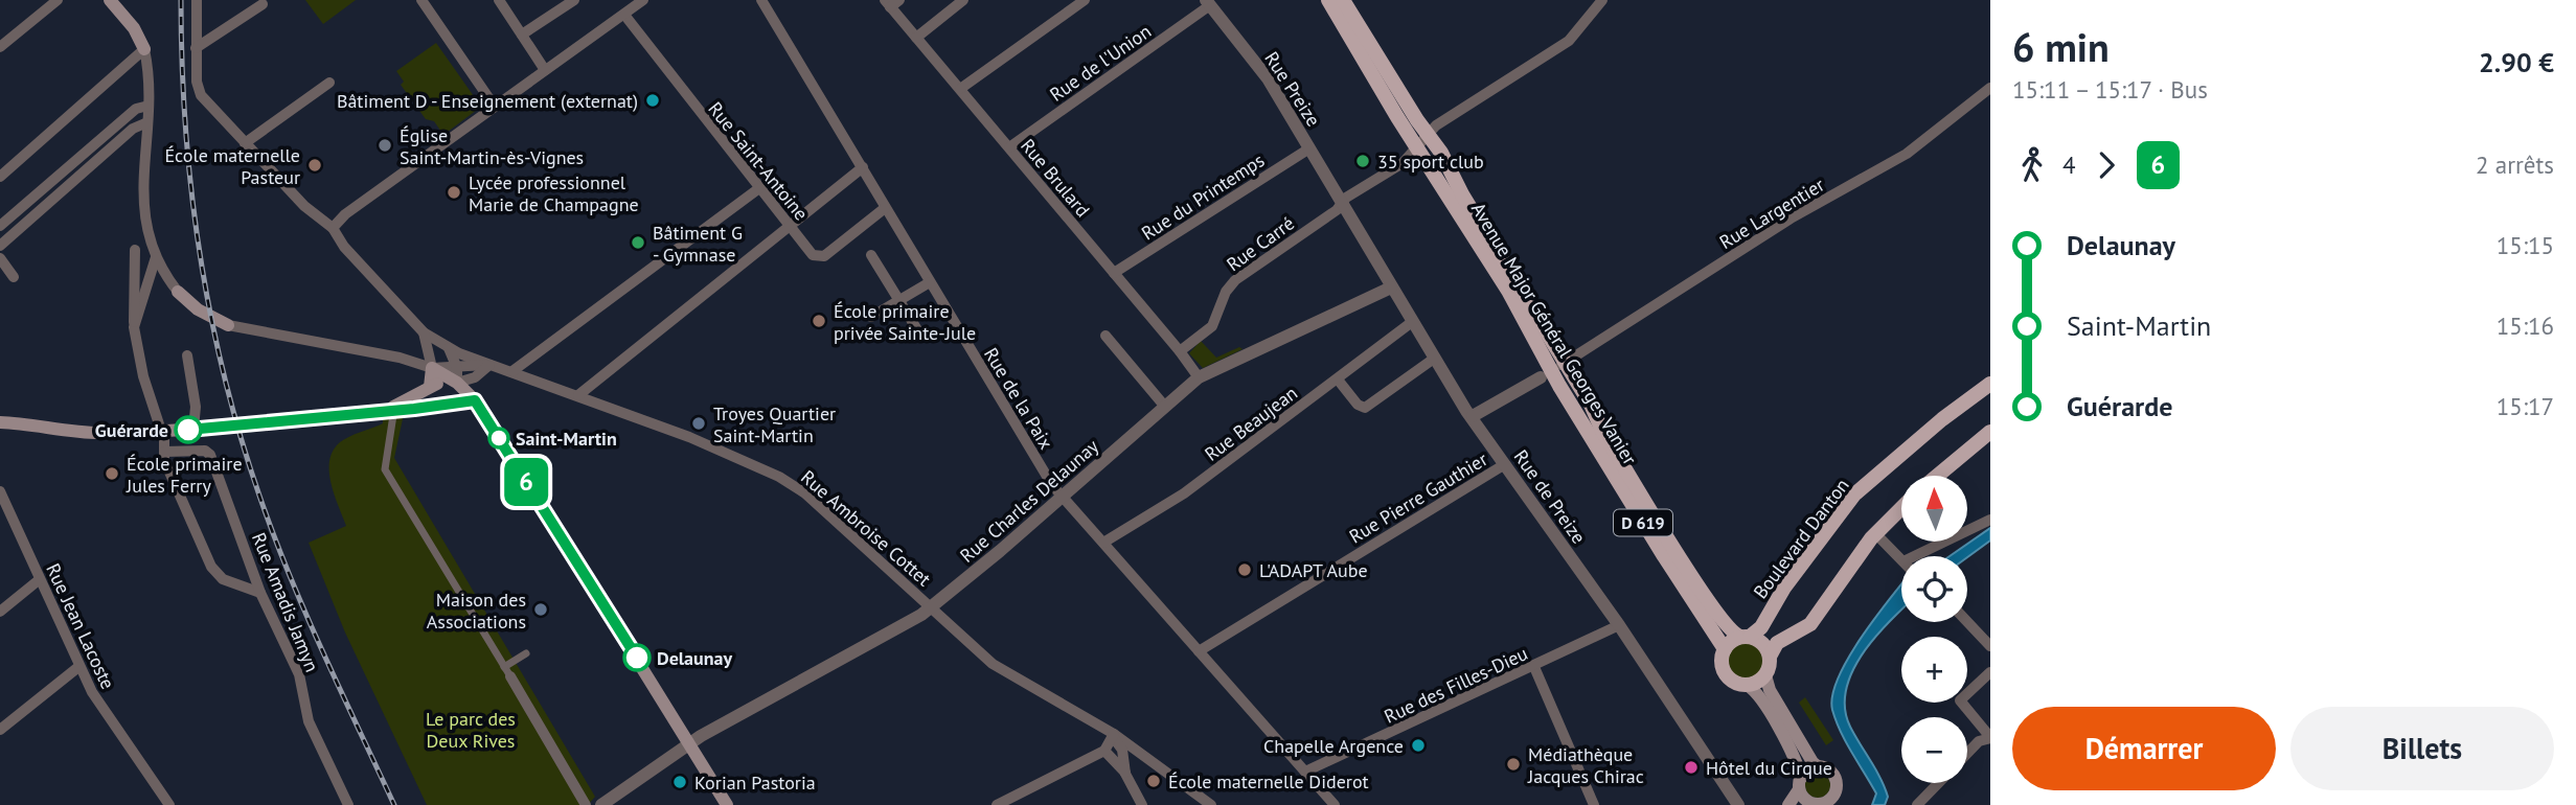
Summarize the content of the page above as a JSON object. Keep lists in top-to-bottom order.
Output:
{
  "streets": {
    "main road": ["Avenue Major Général Georges Vanier", "D 619", "Boulevard Danton"],
    "street": [
      "Rue de l'Union",
      "Rue Preize",
      "Rue Saint-Antoine",
      "Rue Brulard",
      "Rue du Printemps",
      "Rue Largentier",
      "Rue Carré",
      "Rue de la Paix",
      "Rue Beaujean",
      "Rue de Preize",
      "Rue Pierre Gauthier",
      "Rue Charles Delaunay",
      "Rue Ambroise Cottet",
      "Rue Amadis Jamyn",
      "Rue Jean Lacoste",
      "Rue des Filles-Dieu"
    ]
  },
  "crossings": [
    ["Rue de l'Union", "Rue Preize"],
    ["Rue de l'Union", "Rue Brulard"],
    ["Rue Preize", "Rue du Printemps"],
    ["Rue Preize", "Rue Carré"],
    ["Rue Preize", "Rue de Preize"],
    ["Rue Saint-Antoine", "Rue de la Paix"],
    ["Rue Brulard", "Rue du Printemps"],
    ["Rue Brulard", "Rue Carré"],
    ["Rue Brulard", "Rue Charles Delaunay"],
    ["Rue Largentier", "Avenue Major Général Georges Vanier"],
    ["Rue Largentier", "D 619"],
    ["Rue Carré", "Avenue Major Général Georges Vanier"],
    ["Rue Carré", "Rue de Preize"],
    ["Rue Carré", "D 619"],
    ["Avenue Major Général Georges Vanier", "D 619"],
    ["Avenue Major Général Georges Vanier", "Boulevard Danton"],
    ["Rue de la Paix", "Rue Beaujean"],
    ["Rue de la Paix", "Rue Pierre Gauthier"],
    ["Rue de la Paix", "Rue Charles Delaunay"],
    ["Rue de la Paix", "Rue des Filles-Dieu"],
    ["Rue Beaujean", "Rue de Preize"],
    ["Rue de Preize", "Rue Pierre Gauthier"],
    ["Rue de Preize", "Rue Charles Delaunay"],
    ["Rue de Preize", "Rue des Filles-Dieu"],
    ["Rue Charles Delaunay", "Rue Ambroise Cottet"],
    ["D 619", "Boulevard Danton"]
  ],
  "parks": ["Le parc des Deux Rives"],
  "places": [
    "Bâtiment D - Enseignement (externat)",
    "Église Saint-Martin-ès-Vignes",
    "35 sport club",
    "École maternelle Pasteur",
    "Lycée professionnel Marie de Champagne",
    "Bâtiment G - Gymnase",
    "École primaire privée Sainte-Jule",
    "Troyes Quartier Saint-Martin",
    "Guérarde",
    "Saint-Martin",
    "École primaire Jules Ferry",
    "L'ADAPT Aube",
    "Maison des Associations",
    "Delaunay",
    "Chapelle Argence",
    "Médiathèque Jacques Chirac",
    "Hôtel du Cirque",
    "École maternelle Diderot",
    "Korian Pastoria"
  ],
  "lines": ["bus line 6"],
  "north": "top",
  "page": {
    "on_map": "6",
    "heading": ["6 min", "15:11 – 15:17 · Bus", "2.90 €"],
    "legs": ["4", "6", "2 arrêts"],
    "list": [
      {
        "name": "Delaunay",
        "value": "15:15"
      },
      {
        "name": "Saint-Martin",
        "value": "15:16"
      },
      {
        "name": "Guérarde",
        "value": "15:17"
      }
    ],
    "map_buttons": ["+", "−"],
    "buttons": ["Démarrer", "Billets"]
  }
}
